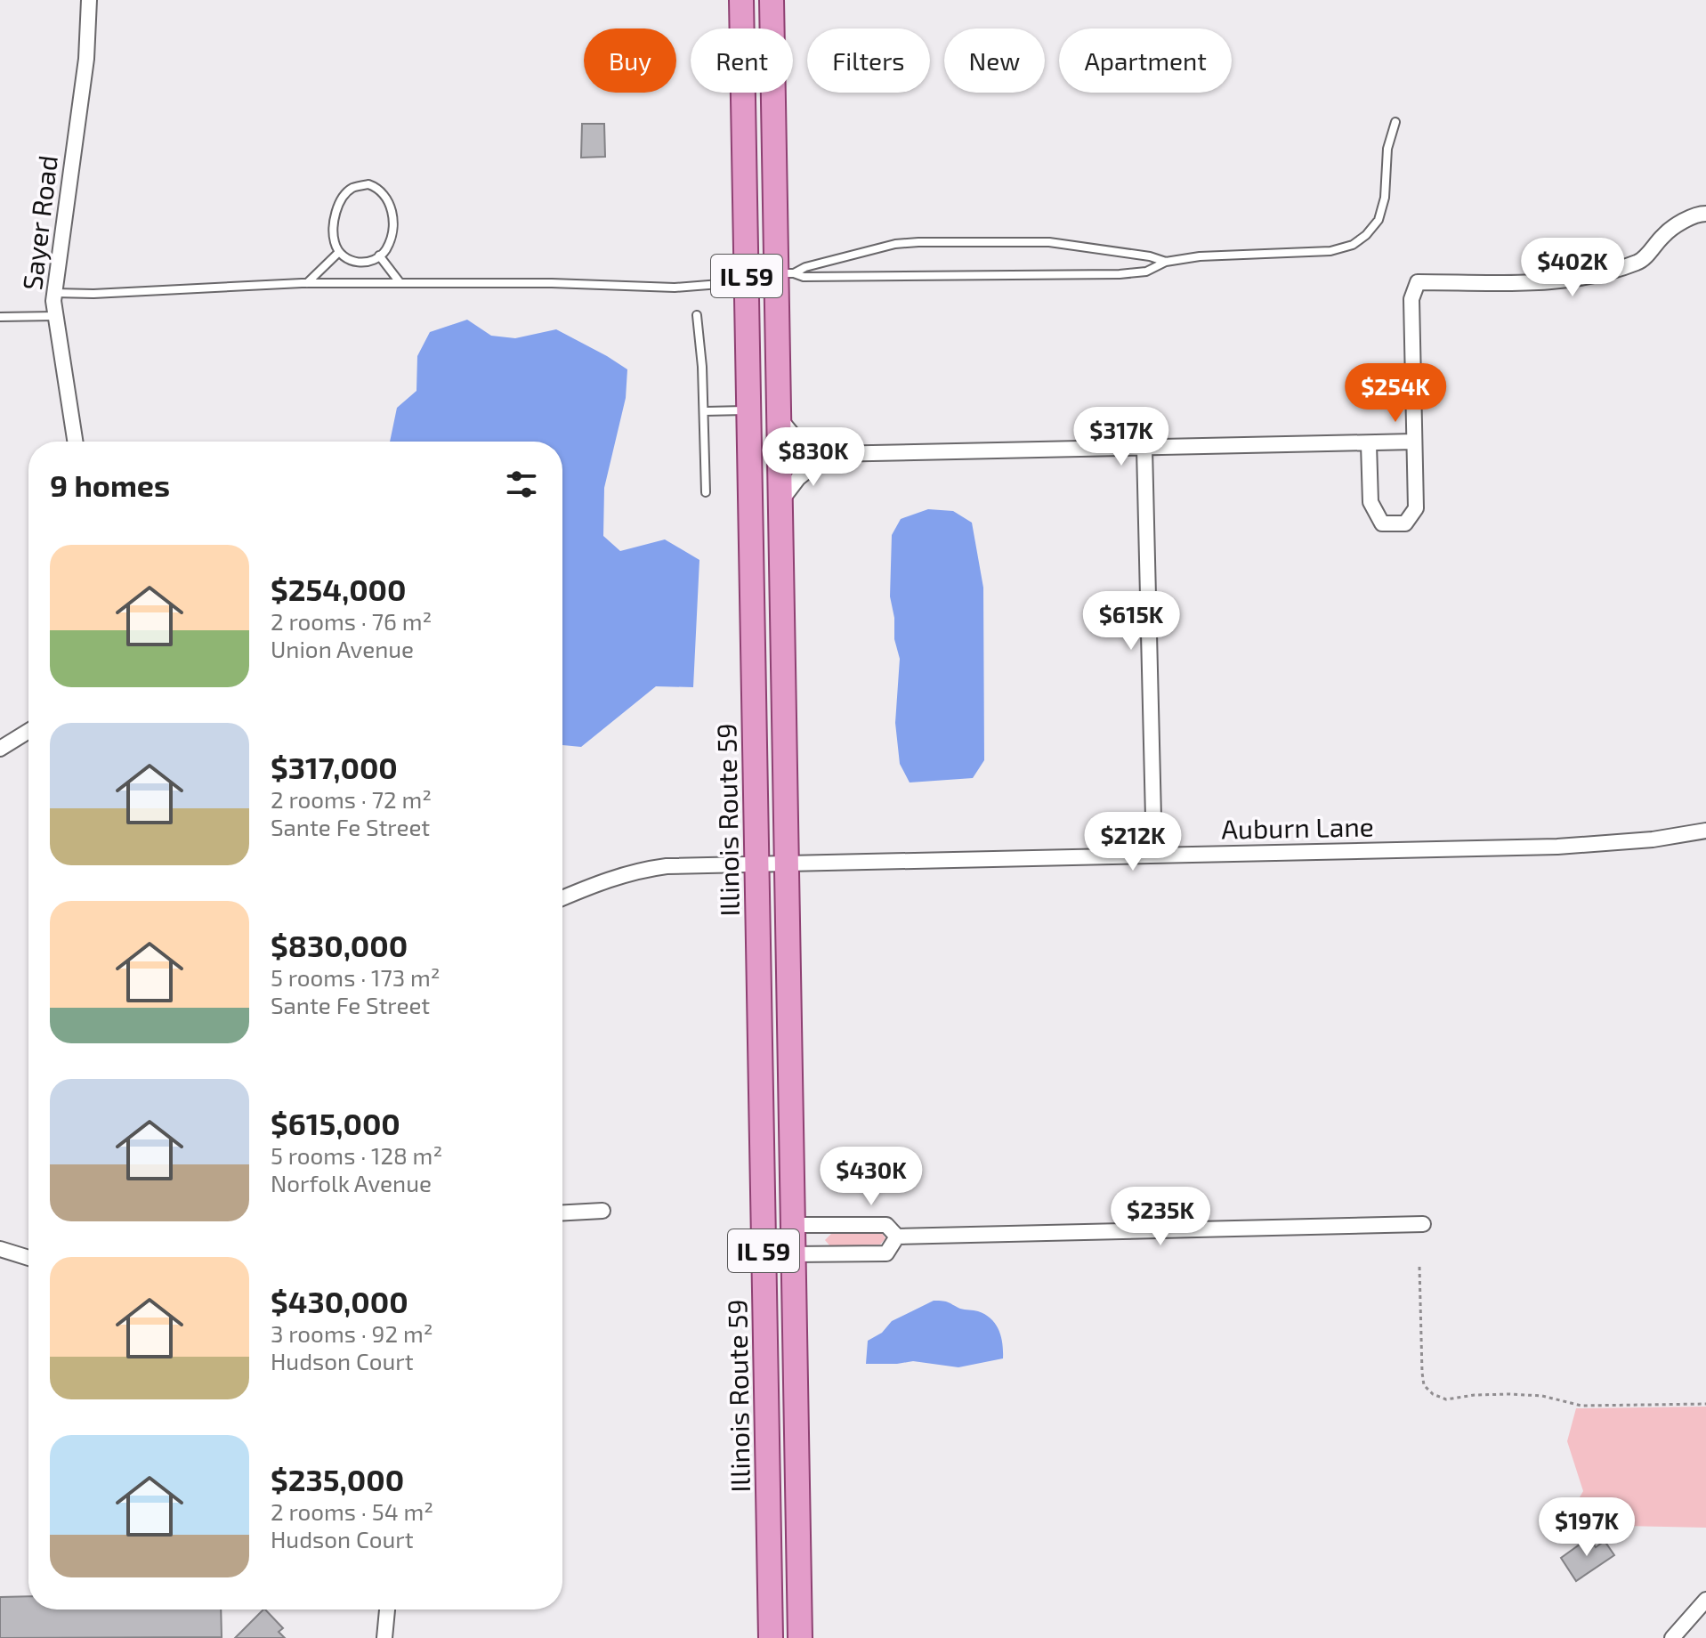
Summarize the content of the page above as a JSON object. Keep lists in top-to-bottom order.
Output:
{
  "streets": {
    "main road": ["IL 59", "Illinois Route 59"],
    "street": ["Sayer Road", "Auburn Lane"]
  },
  "crossings": [
    ["IL 59", "Auburn Lane"],
    ["Illinois Route 59", "Auburn Lane"]
  ],
  "page": {
    "chip": [
      "Buy",
      "Rent",
      "Filters",
      "New",
      "Apartment"
    ],
    "price": [
      "$402K",
      "$254K",
      "$317K",
      "$830K",
      "$615K",
      "$212K",
      "$430K",
      "$235K",
      "$197K"
    ],
    "heading": "9 homes",
    "list": [
      {
        "name": "$254,000",
        "note": "2 rooms · 76 m² · Union Avenue"
      },
      {
        "name": "$317,000",
        "note": "2 rooms · 72 m² · Sante Fe Street"
      },
      {
        "name": "$830,000",
        "note": "5 rooms · 173 m² · Sante Fe Street"
      },
      {
        "name": "$615,000",
        "note": "5 rooms · 128 m² · Norfolk Avenue"
      },
      {
        "name": "$430,000",
        "note": "3 rooms · 92 m² · Hudson Court"
      },
      {
        "name": "$235,000",
        "note": "2 rooms · 54 m² · Hudson Court"
      }
    ]
  }
}
